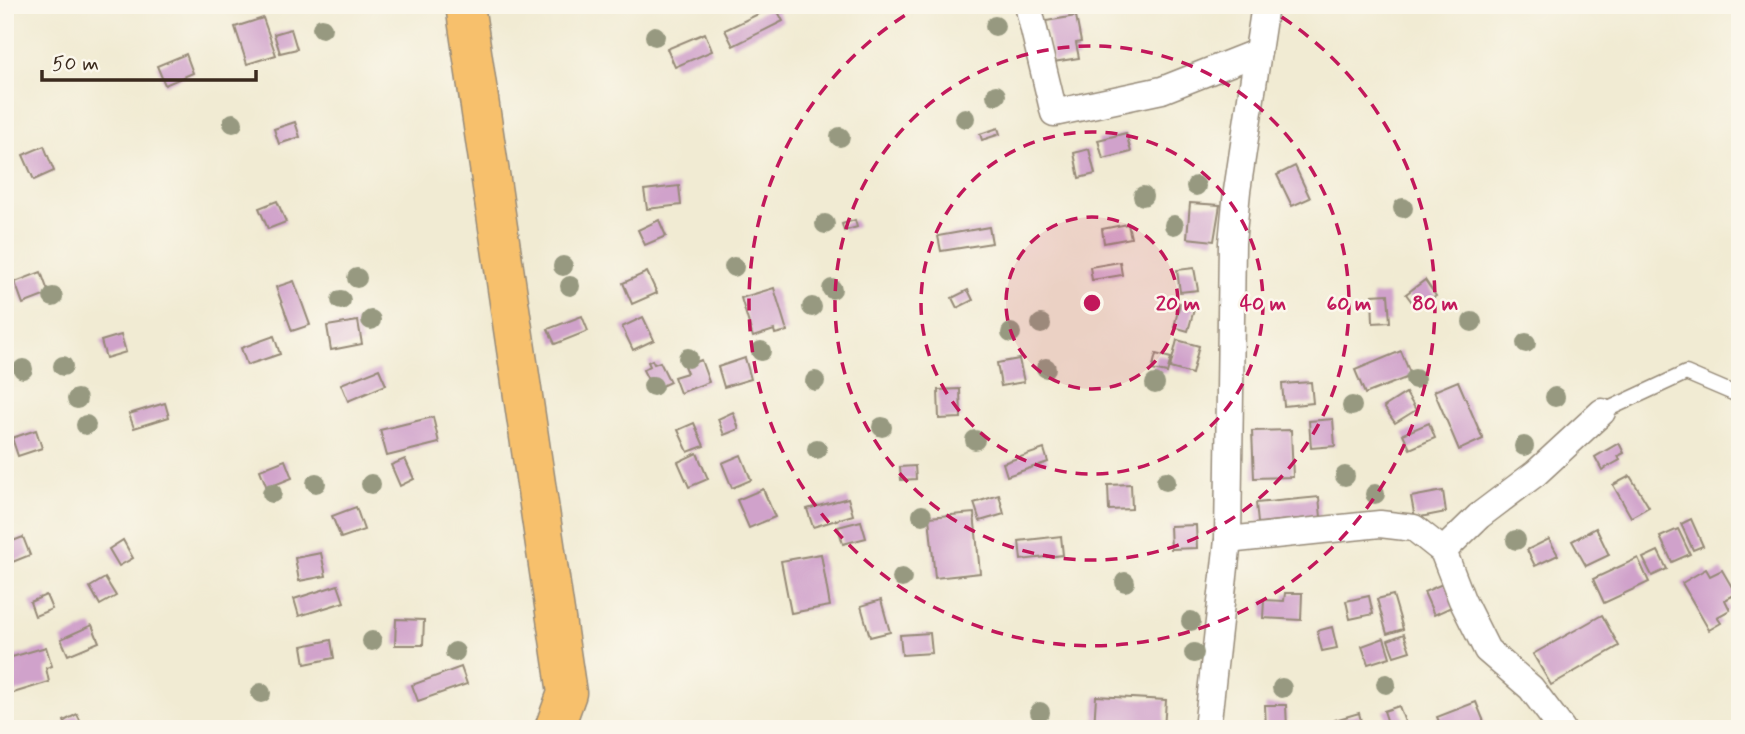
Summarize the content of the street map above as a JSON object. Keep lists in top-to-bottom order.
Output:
{
  "scale_bar": "50 m",
  "rings": [
    "20 m",
    "40 m",
    "60 m",
    "80 m"
  ]
}
